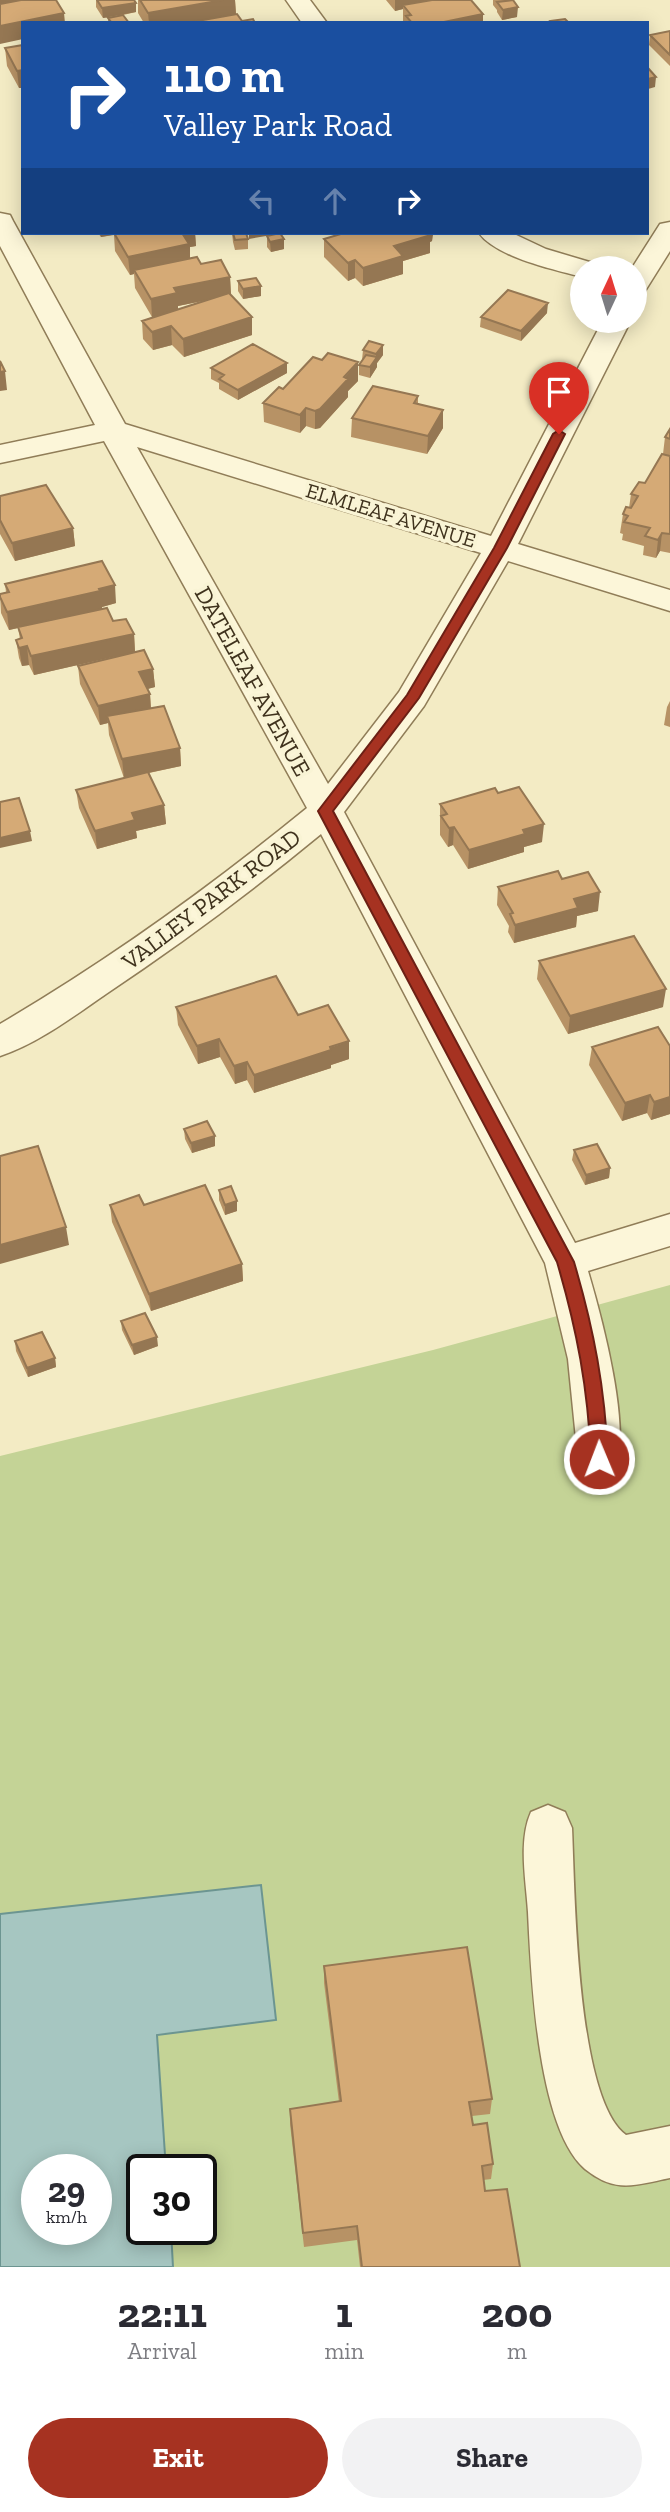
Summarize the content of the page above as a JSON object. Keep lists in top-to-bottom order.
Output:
{
  "streets": {
    "street": ["ELMLEAF AVENUE", "DATELEAF AVENUE", "VALLEY PARK ROAD"]
  },
  "crossings": [
    ["ELMLEAF AVENUE", "DATELEAF AVENUE"],
    ["ELMLEAF AVENUE", "VALLEY PARK ROAD"],
    ["DATELEAF AVENUE", "VALLEY PARK ROAD"]
  ],
  "north": "top",
  "page": {
    "turn": ["110 m", "Valley Park Road"],
    "speed": "29 km/h",
    "limit": "30",
    "eta": [
      "22:11",
      "Arrival",
      "1",
      "min",
      "200",
      "m"
    ],
    "buttons": ["Exit", "Share"]
  }
}
